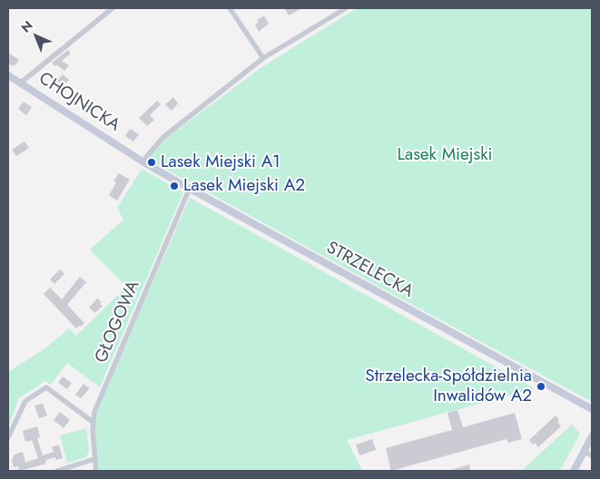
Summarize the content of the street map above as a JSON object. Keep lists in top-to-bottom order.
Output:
{
  "streets": {
    "street": ["CHOJNICKA", "STRZELECKA", "GŁOGOWA"]
  },
  "crossings": [
    ["CHOJNICKA", "STRZELECKA"],
    ["STRZELECKA", "GŁOGOWA"]
  ],
  "parks": ["Lasek Miejski"],
  "places": ["Lasek Miejski A1", "Lasek Miejski A2", "Strzelecka-Spółdzielnia Inwalidów A2"],
  "north": "top left"
}
